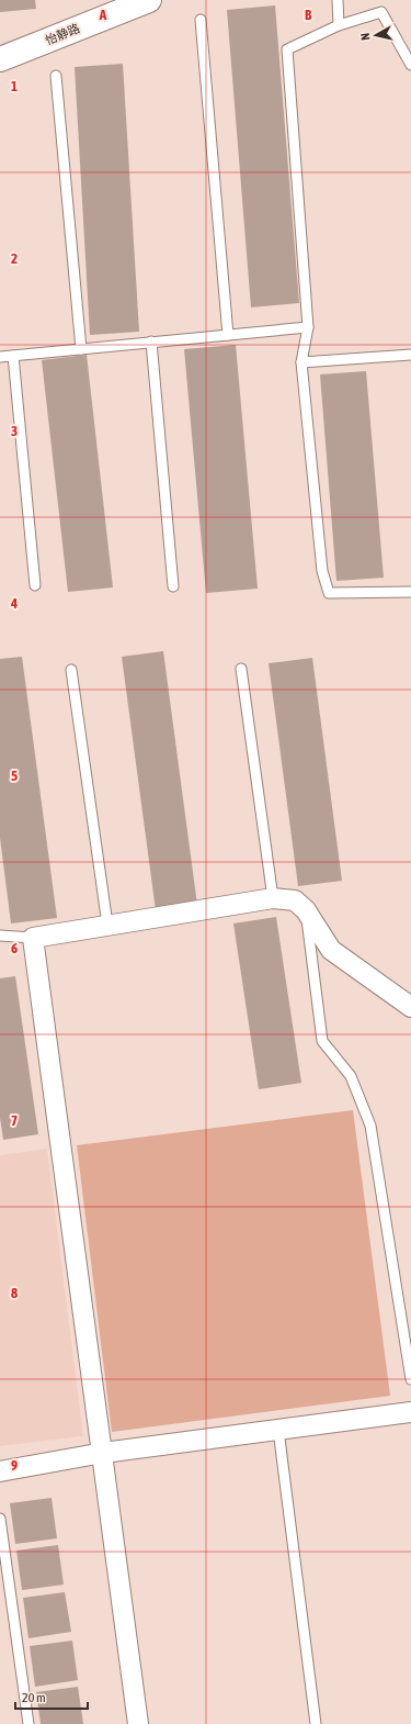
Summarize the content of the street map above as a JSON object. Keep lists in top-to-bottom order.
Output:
{
  "streets": {
    "street": ["怡静路"]
  },
  "scale_bar": "20 m",
  "north": "left",
  "grid": {
    "columns": ["A", "B"],
    "rows": [
      "1",
      "2",
      "3",
      "4",
      "5",
      "6",
      "7",
      "8",
      "9"
    ]
  }
}
